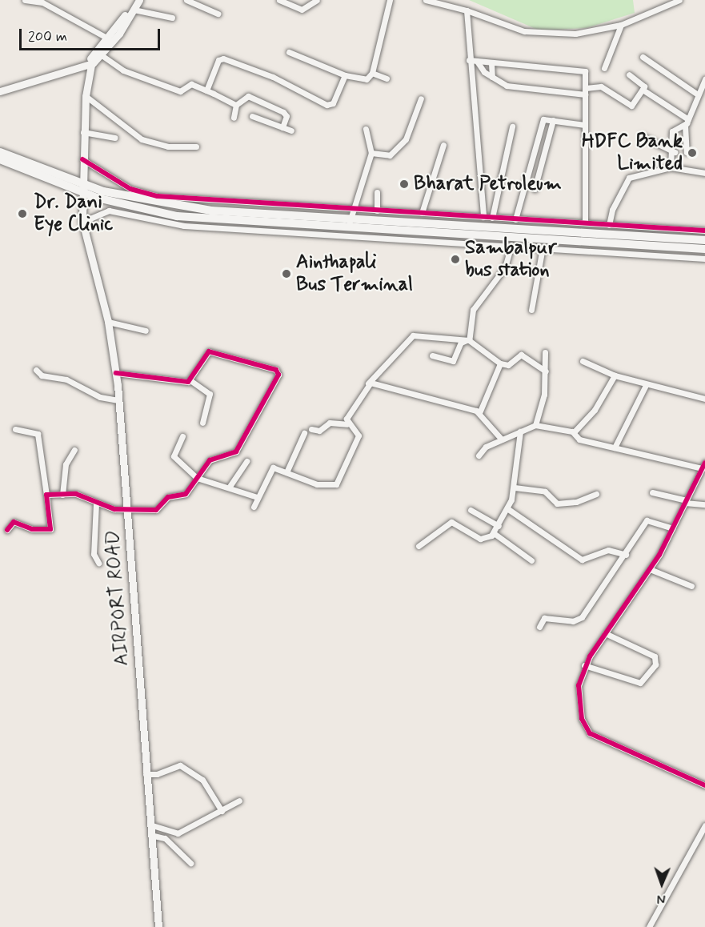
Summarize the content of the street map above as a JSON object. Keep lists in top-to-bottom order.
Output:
{
  "streets": {
    "main road": ["AIRPORT ROAD"]
  },
  "places": [
    "HDFC Bank Limited",
    "Bharat Petroleum",
    "Dr. Dani Eye Clinic",
    "Sambalpur bus station",
    "Ainthapali Bus Terminal"
  ],
  "scale_bar": "200 m",
  "north": "bottom"
}
